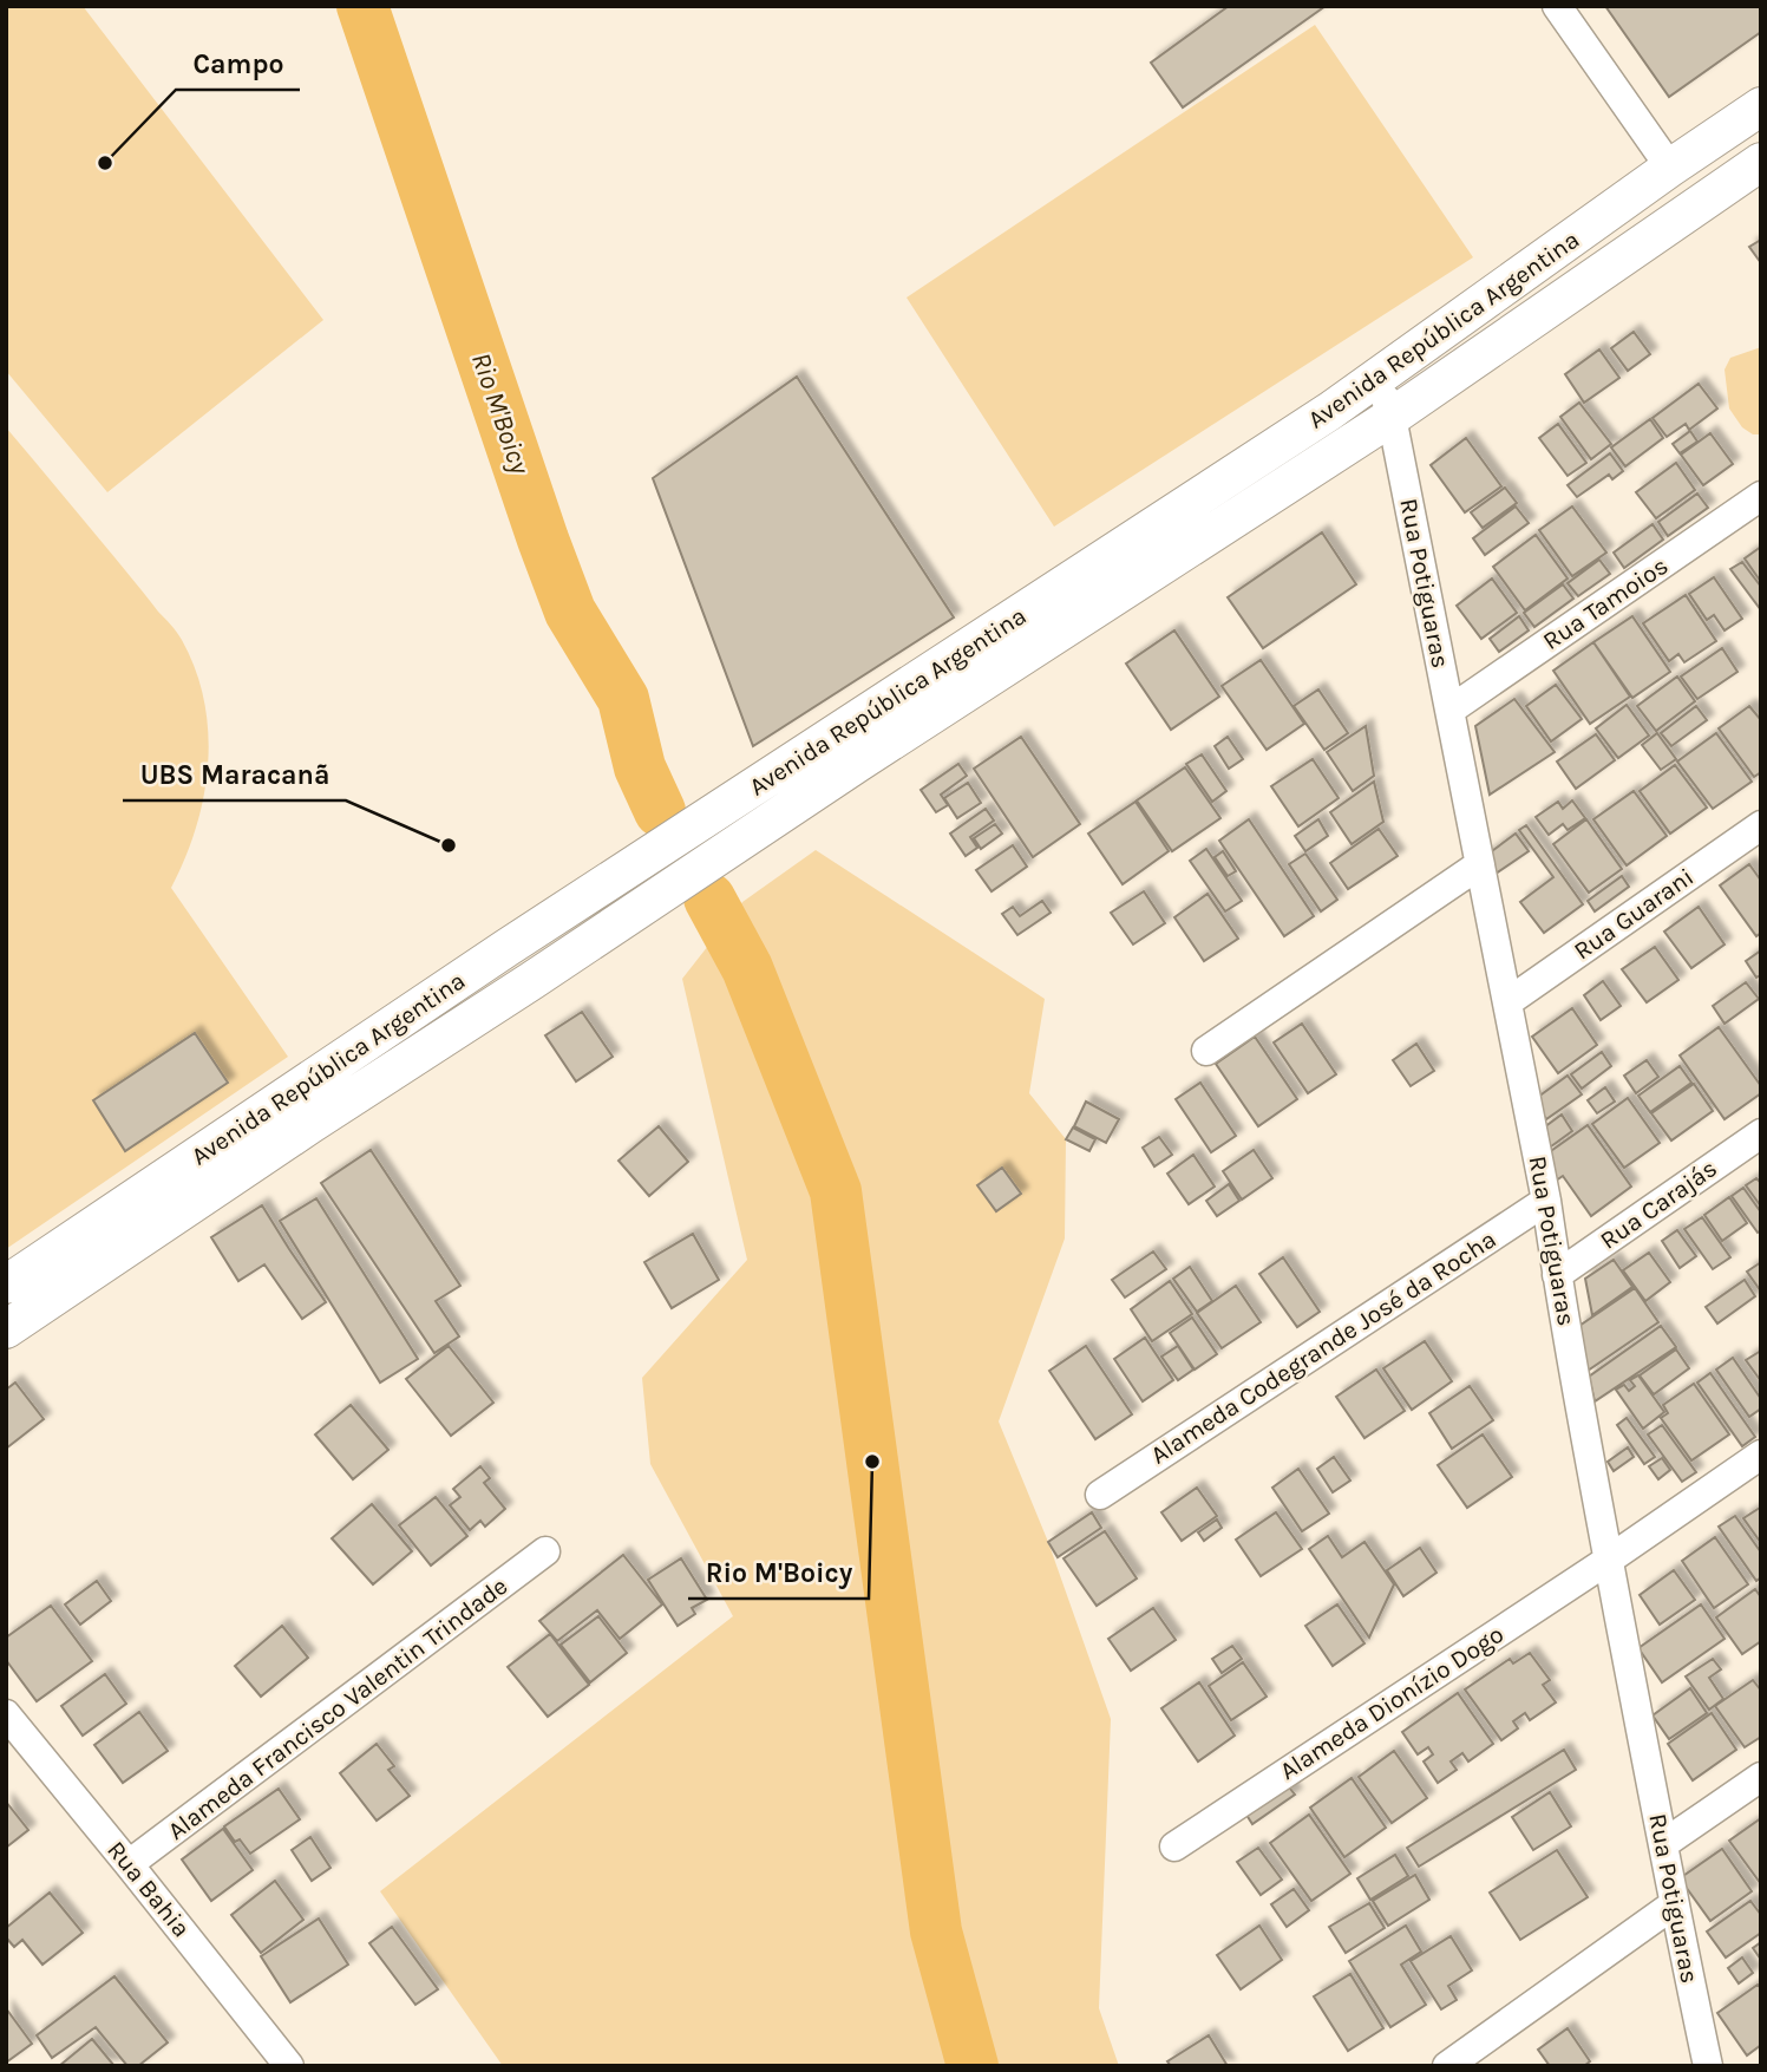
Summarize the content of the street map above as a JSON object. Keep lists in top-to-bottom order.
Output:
{
  "streets": {
    "main road": ["Avenida República Argentina"],
    "street": [
      "Rua Potiguaras",
      "Rua Tamoios",
      "Rua Guarani",
      "Rua Carajás",
      "Alameda Codegrande José da Rocha",
      "Alameda Dionízio Dogo",
      "Alameda Francisco Valentin Trindade",
      "Rua Bahia"
    ]
  },
  "crossings": [
    ["Avenida República Argentina", "Rua Potiguaras"],
    ["Rua Potiguaras", "Rua Tamoios"],
    ["Rua Potiguaras", "Rua Guarani"],
    ["Rua Potiguaras", "Rua Carajás"],
    ["Rua Potiguaras", "Alameda Codegrande José da Rocha"],
    ["Rua Potiguaras", "Alameda Dionízio Dogo"],
    ["Alameda Francisco Valentin Trindade", "Rua Bahia"]
  ],
  "water": ["Rio M'Boicy"],
  "places": ["Campo", "UBS Maracanã", "Rio M'Boicy"]
}
